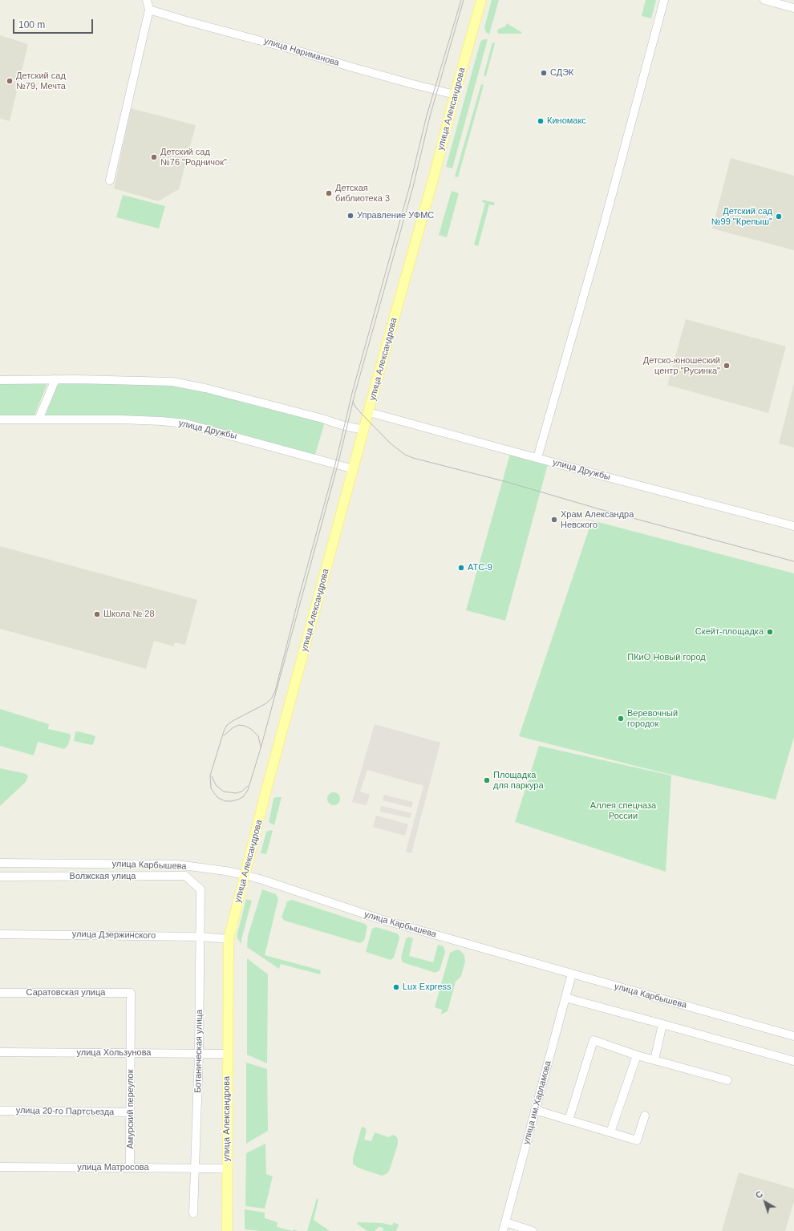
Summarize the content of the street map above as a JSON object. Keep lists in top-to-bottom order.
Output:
{
  "streets": {
    "main road": ["улица Александрова"],
    "street": [
      "улица Нариманова",
      "улица Дружбы",
      "улица Карбышева",
      "Волжская улица",
      "улица Дзержинского",
      "Саратовская улица",
      "Ботаническая улица",
      "улица Хользунова",
      "улица им.Харламова",
      "Амурский переулок",
      "улица 20-го Партсъезда",
      "улица Матросова"
    ]
  },
  "crossings": [
    ["улица Нариманова", "улица Александрова"],
    ["улица Александрова", "улица Дружбы"],
    ["улица Александрова", "улица Карбышева"],
    ["улица Александрова", "улица Дзержинского"],
    ["улица Александрова", "улица Хользунова"],
    ["улица Александрова", "улица Матросова"],
    ["улица Карбышева", "улица им.Харламова"],
    ["Волжская улица", "Ботаническая улица"],
    ["улица Дзержинского", "Ботаническая улица"],
    ["Саратовская улица", "Амурский переулок"],
    ["Ботаническая улица", "улица Хользунова"],
    ["Ботаническая улица", "улица Матросова"],
    ["улица Хользунова", "Амурский переулок"],
    ["Амурский переулок", "улица 20-го Партсъезда"],
    ["Амурский переулок", "улица Матросова"]
  ],
  "parks": ["ПКиО Новый город", "Аллея спецназа России"],
  "places": [
    "СДЭК",
    "Детский сад №79, Мечта",
    "Киномакс",
    "Детский сад №76 \"Родничок\"",
    "Детская библиотека 3",
    "Управление УФМС",
    "Детский сад №99 \"Крепыш\"",
    "Детско-юношеский центр \"Русинка\"",
    "Храм Александра Невского",
    "АТС-9",
    "Школа № 28",
    "Скейт-площадка",
    "Веревочный городок",
    "Площадка для паркура",
    "Lux Express"
  ],
  "scale_bar": "100 m",
  "north": "top left"
}
